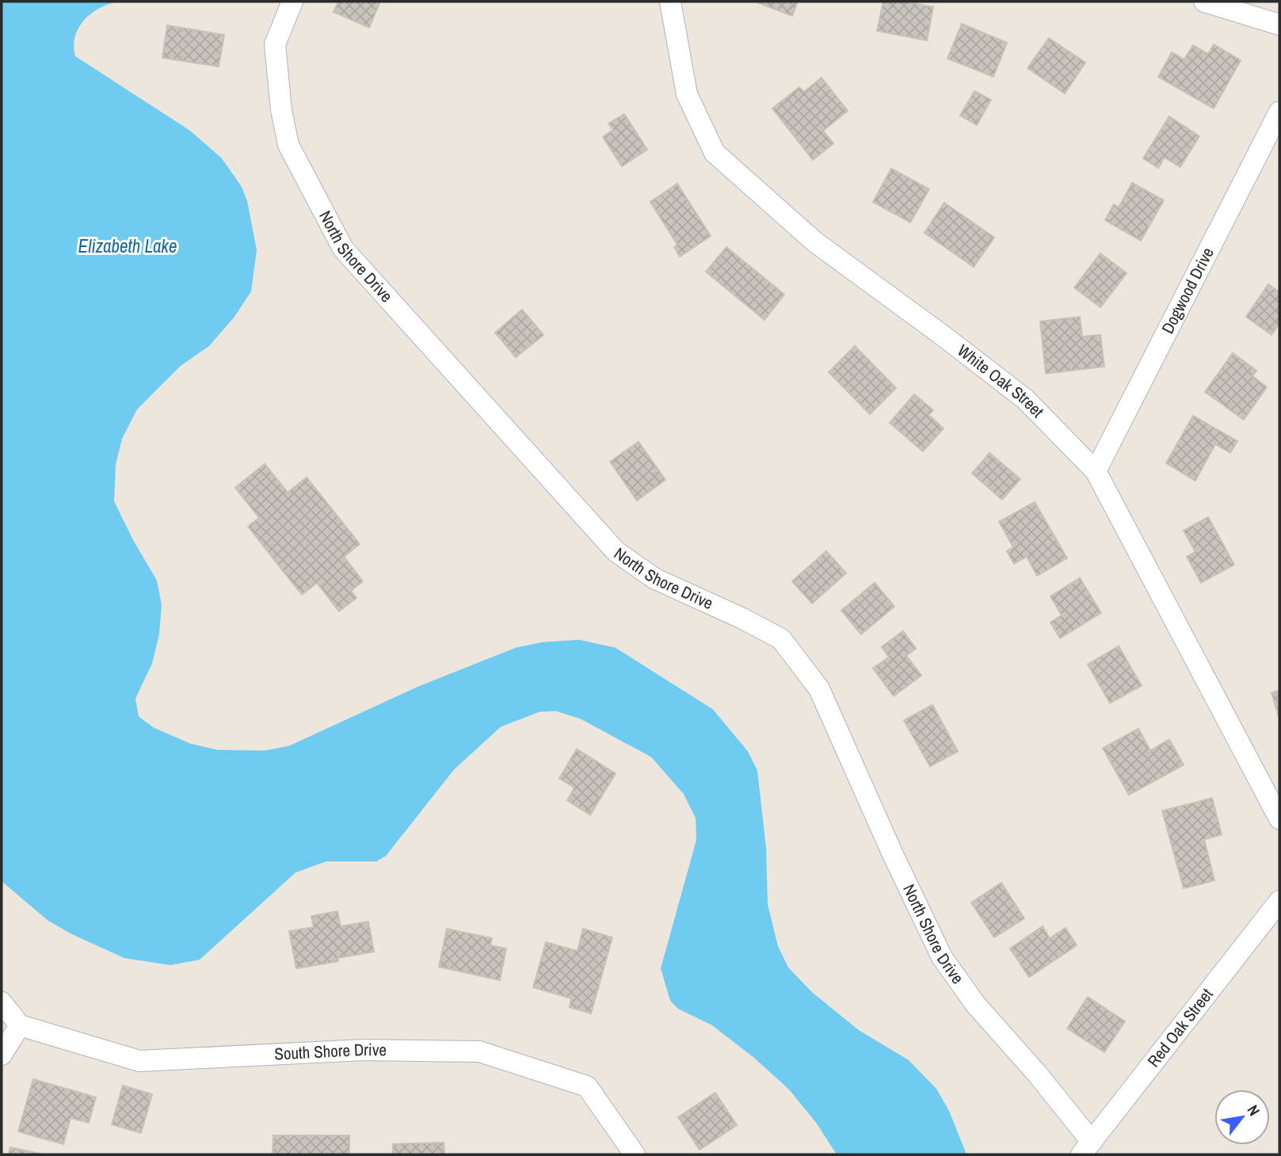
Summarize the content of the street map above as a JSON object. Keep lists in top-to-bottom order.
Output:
{
  "streets": {
    "street": [
      "North Shore Drive",
      "Dogwood Drive",
      "White Oak Street",
      "Red Oak Street",
      "South Shore Drive"
    ]
  },
  "crossings": [
    ["North Shore Drive", "Red Oak Street"],
    ["Dogwood Drive", "White Oak Street"]
  ],
  "water": ["Elizabeth Lake"],
  "north": "top right"
}
